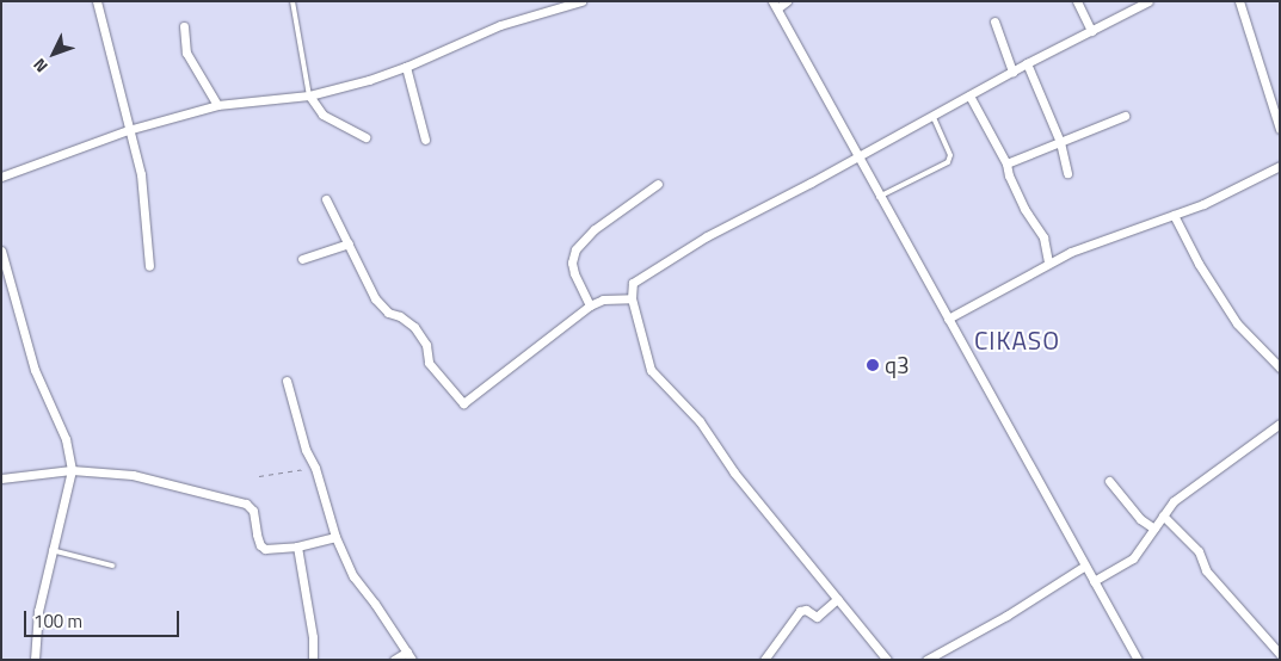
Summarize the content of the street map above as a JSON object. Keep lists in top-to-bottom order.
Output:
{
  "districts": ["CIKASO"],
  "places": ["q3"],
  "scale_bar": "100 m",
  "north": "bottom left"
}
